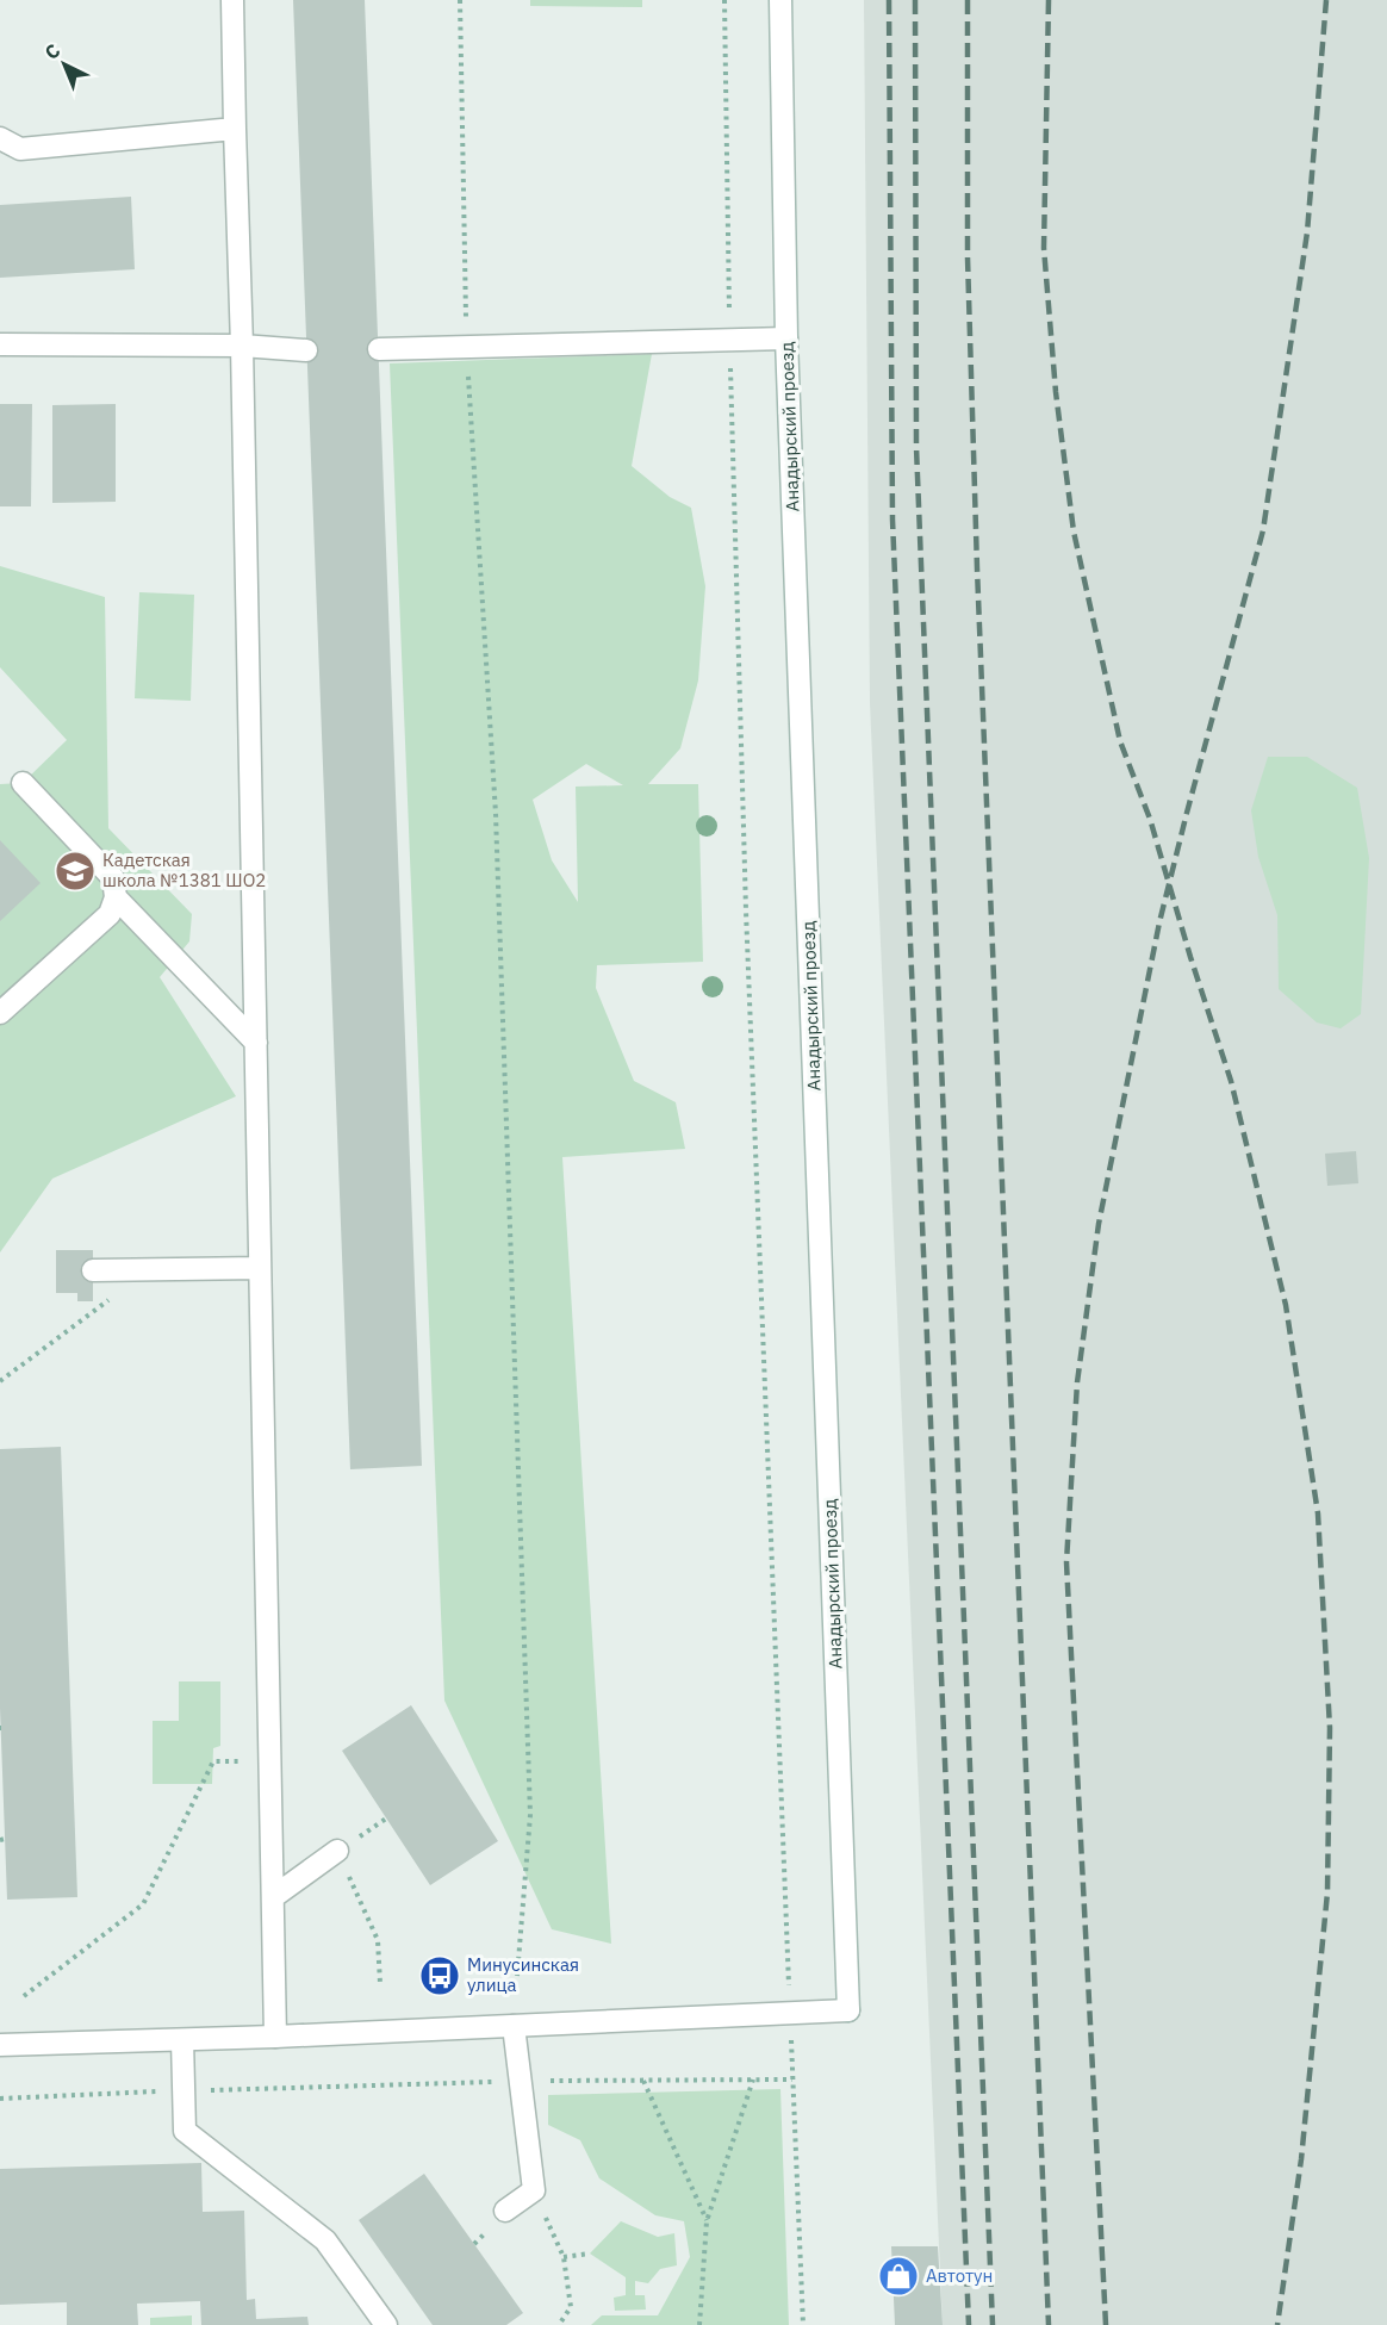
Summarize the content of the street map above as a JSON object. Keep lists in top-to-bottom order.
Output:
{
  "streets": {
    "street": ["Анадырский проезд"]
  },
  "places": {
    "school or university": ["Кадетская школа №1381 ШО2"],
    "bus stop": ["Минусинская улица"],
    "shop": ["Автотун"]
  },
  "north": "top left"
}
